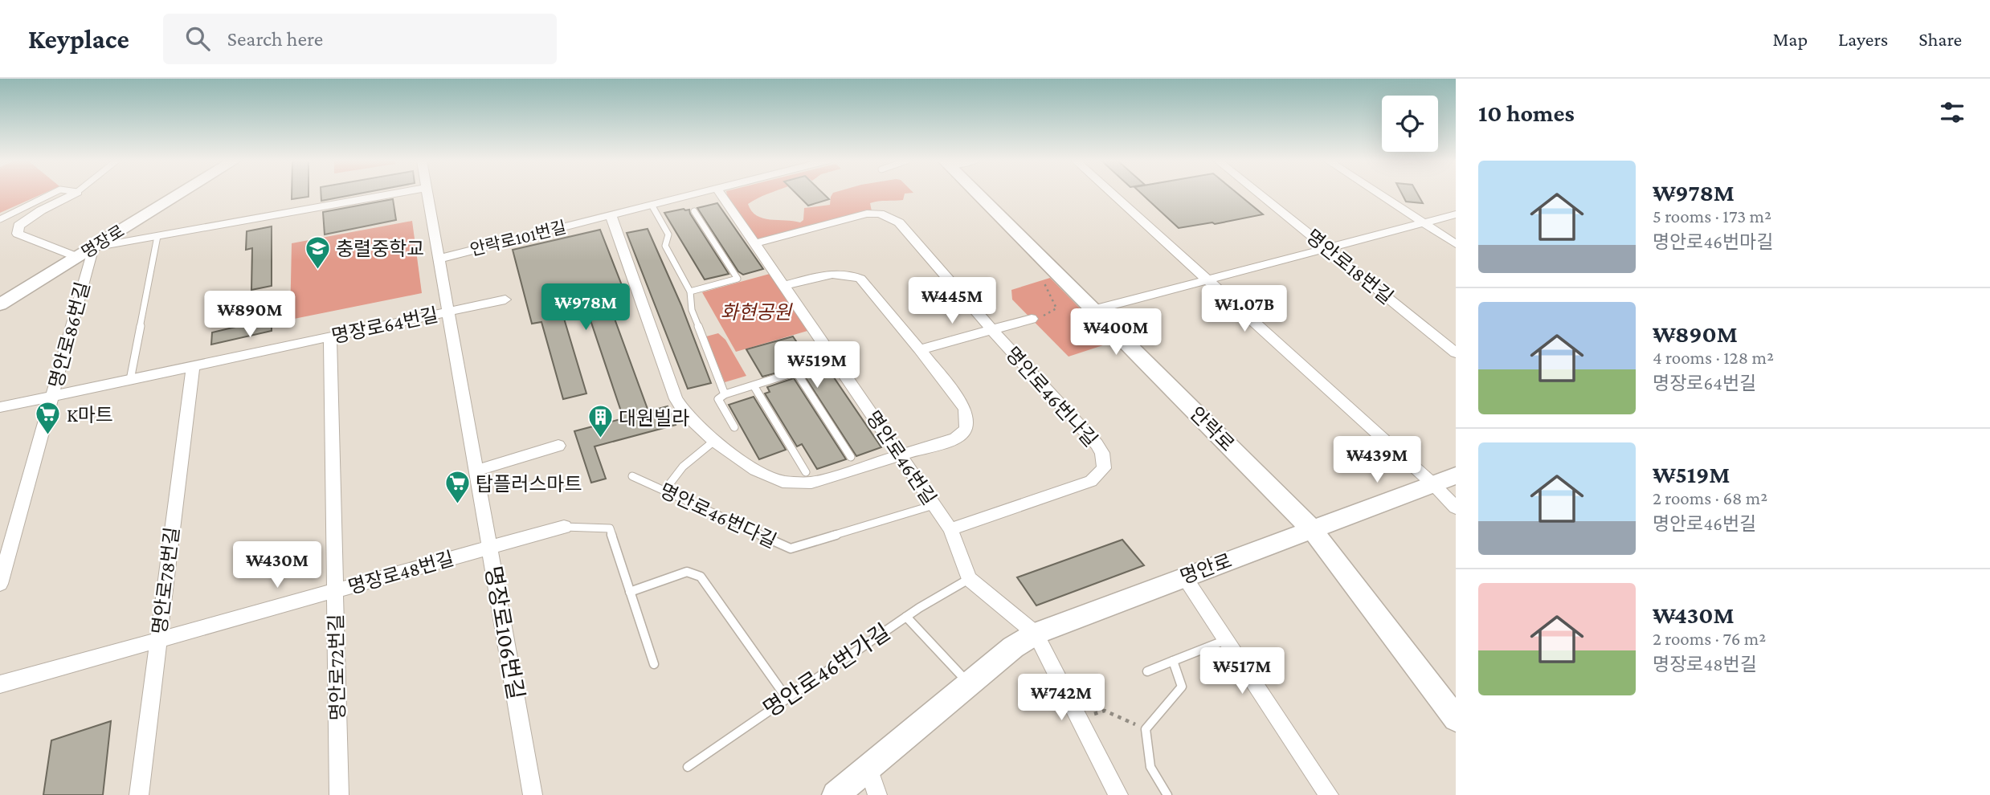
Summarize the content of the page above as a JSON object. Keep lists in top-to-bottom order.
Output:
{
  "streets": {
    "main road": ["명장로", "안락로", "명안로"],
    "street": [
      "안락로101번길",
      "명안로18번길",
      "명장로64번길",
      "명안로86번길",
      "명안로46번나길",
      "명안로46번길",
      "명장로48번길",
      "명안로78번길",
      "명장로106번길",
      "명안로72번길"
    ],
    "lane": ["명안로46번다길", "명안로46번가길"]
  },
  "crossings": [
    ["안락로101번길", "명장로106번길"],
    ["명장로", "명안로86번길"],
    ["명장로64번길", "명안로86번길"],
    ["명장로64번길", "명안로78번길"],
    ["명장로64번길", "명장로106번길"],
    ["명장로64번길", "명안로72번길"],
    ["명안로46번나길", "명안로46번길"],
    ["안락로", "명안로"],
    ["명안로46번길", "명안로46번다길"],
    ["명안로46번길", "명안로46번가길"],
    ["명장로48번길", "명안로78번길"],
    ["명장로48번길", "명장로106번길"],
    ["명장로48번길", "명안로72번길"]
  ],
  "parks": ["화현공원"],
  "places": {
    "school or university": ["충렬중학교"],
    "supermarket": ["K마트", "탑플러스마트"],
    "building": ["대원빌라"]
  },
  "page": {
    "header": "Keyplace",
    "search": "Search here",
    "nav": ["Map", "Layers", "Share"],
    "heading": "10 homes",
    "list": [
      {
        "name": "₩978M",
        "note": "5 rooms · 173 m² · 명안로46번마길"
      },
      {
        "name": "₩890M",
        "note": "4 rooms · 128 m² · 명장로64번길"
      },
      {
        "name": "₩519M",
        "note": "2 rooms · 68 m² · 명안로46번길"
      },
      {
        "name": "₩430M",
        "note": "2 rooms · 76 m² · 명장로48번길"
      }
    ],
    "price": [
      "₩445M",
      "₩978M",
      "₩1.07B",
      "₩890M",
      "₩400M",
      "₩519M",
      "₩439M",
      "₩430M",
      "₩517M",
      "₩742M"
    ]
  }
}
